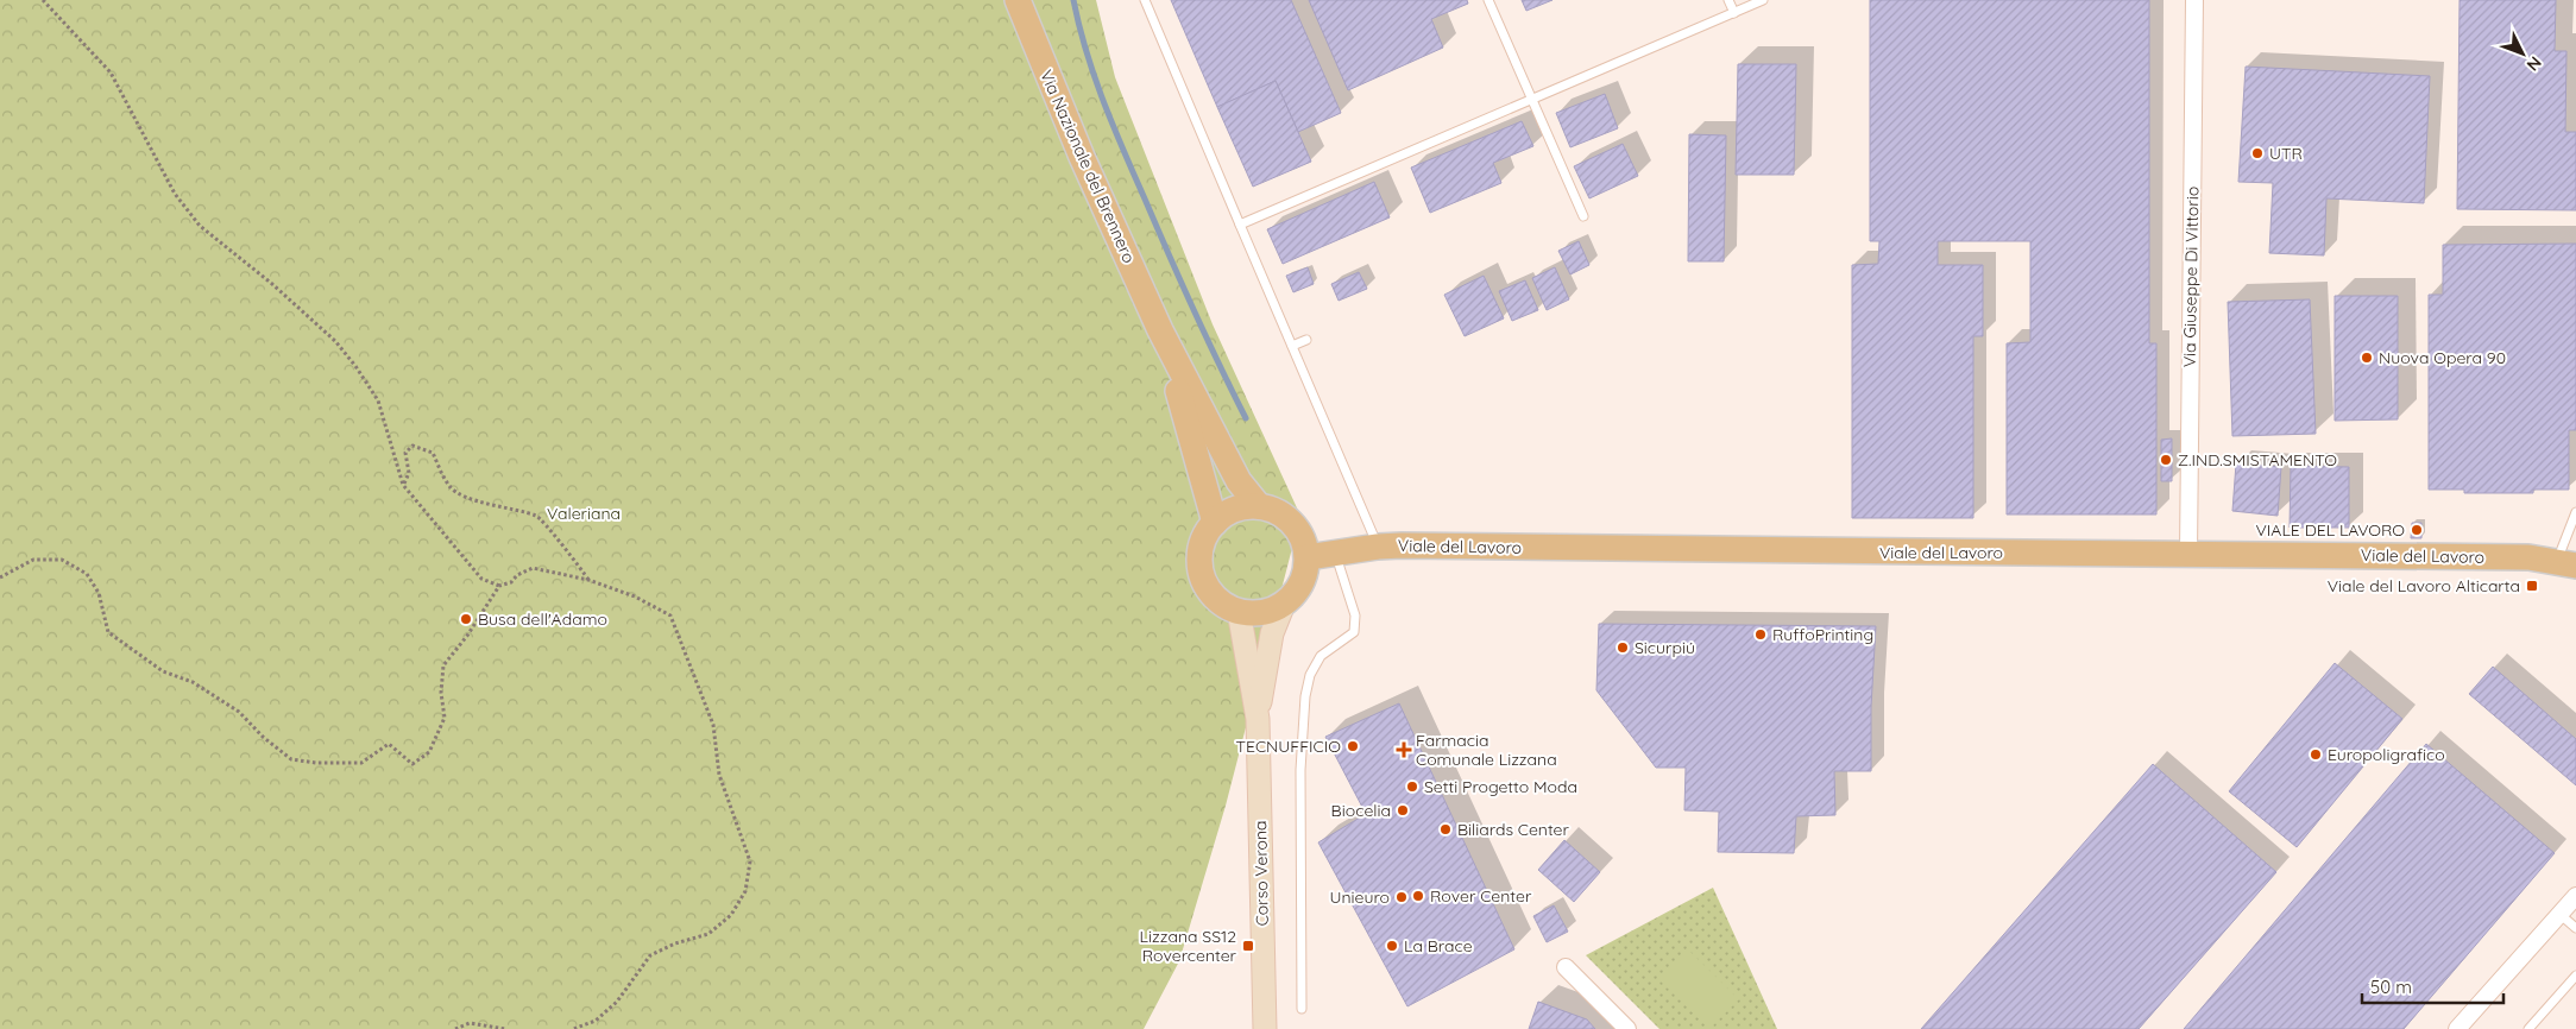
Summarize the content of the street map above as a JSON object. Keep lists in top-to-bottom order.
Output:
{
  "streets": {
    "main road": ["Via Nazionale del Brennero", "Viale del Lavoro", "Corso Verona"],
    "street": ["Via Giuseppe Di Vittorio"]
  },
  "crossings": [
    ["Via Nazionale del Brennero", "Viale del Lavoro"],
    ["Via Giuseppe Di Vittorio", "Viale del Lavoro"]
  ],
  "parks": ["Valeriana"],
  "places": {
    "other": [
      "UTR",
      "Nuova Opera 90",
      "Z.IND.SMISTAMENTO",
      "VIALE DEL LAVORO",
      "Busa dell'Adamo",
      "RuffoPrinting",
      "Sicurpiú",
      "TECNUFFICIO",
      "Europoligrafico",
      "Setti Progetto Moda",
      "Biocelia",
      "Biliards Center",
      "Rover Center",
      "Unieuro",
      "La Brace"
    ],
    "transit": ["Viale del Lavoro Alticarta", "Lizzana SS12 Rovercenter"],
    "health": ["Farmacia Comunale Lizzana"]
  },
  "scale_bar": "50 m",
  "north": "bottom right"
}
